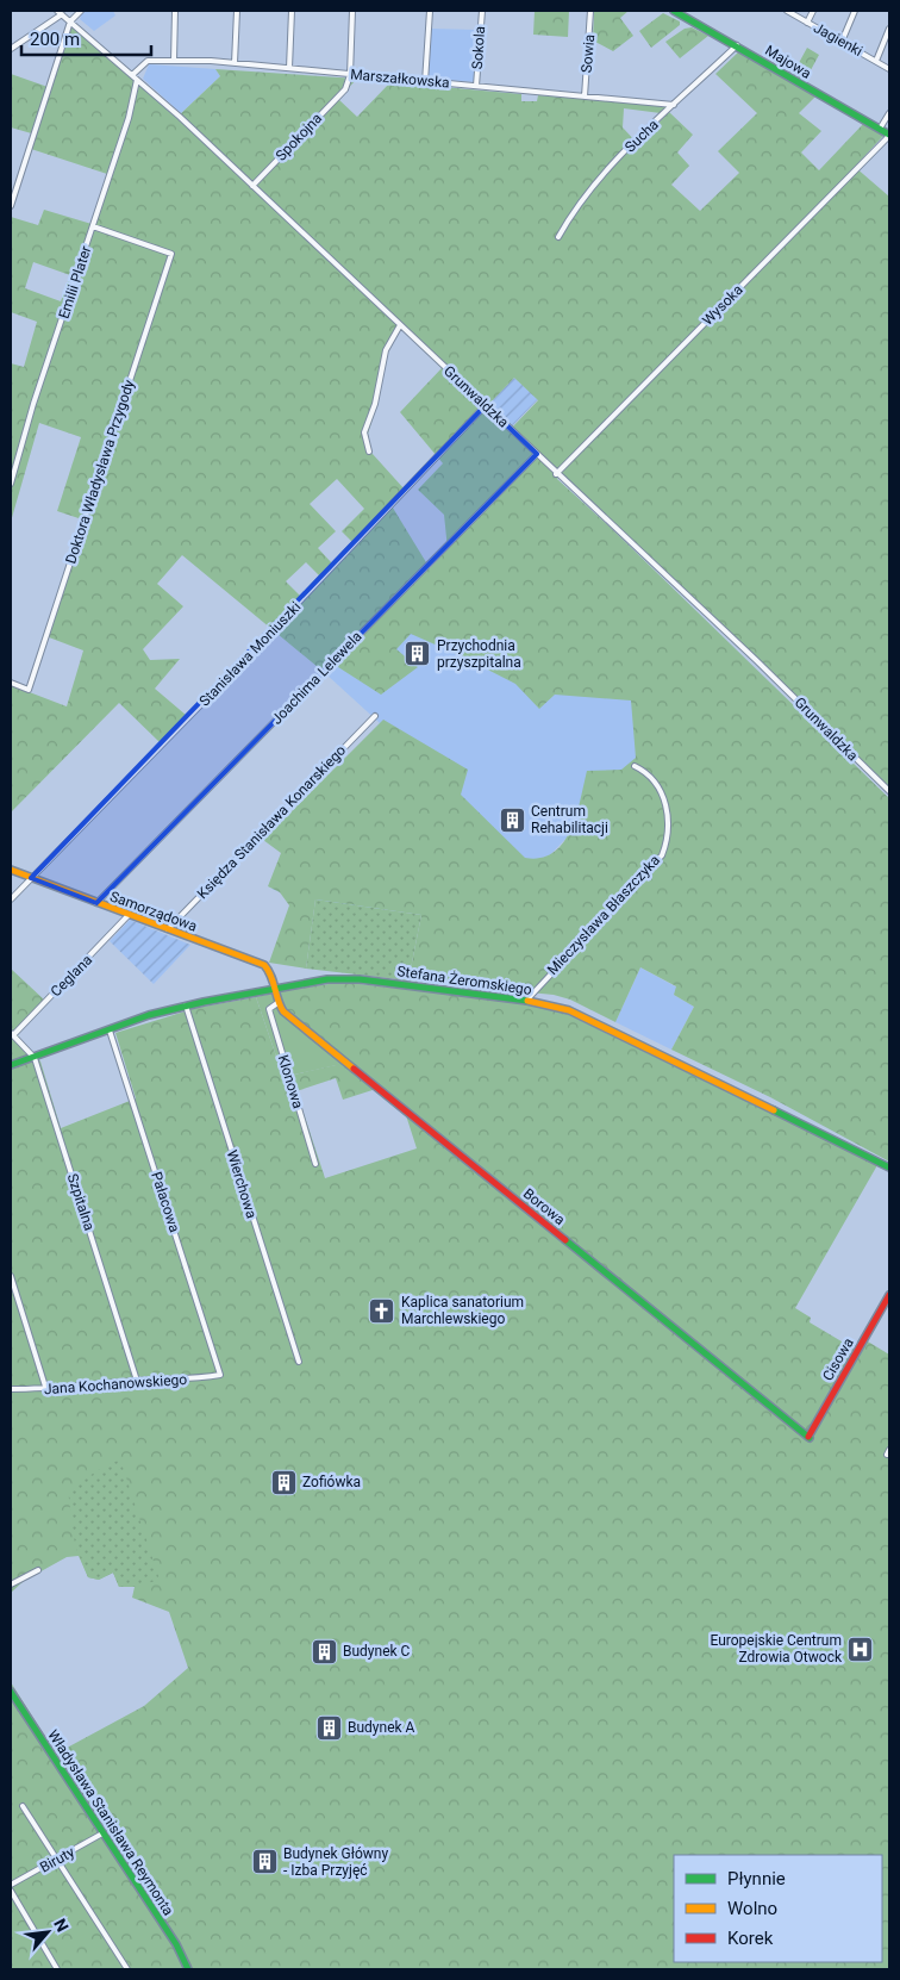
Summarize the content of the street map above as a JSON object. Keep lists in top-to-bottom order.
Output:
{
  "streets": {
    "street": [
      "Jagienki",
      "Sokola",
      "Sowia",
      "Majowa",
      "Marszałkowska",
      "Sucha",
      "Spokojna",
      "Emilii Plater",
      "Wysoka",
      "Grunwaldzka",
      "Doktora Władysława Przygody",
      "Stanisława Moniuszki",
      "Joachima Lelewela",
      "Księdza Stanisława Konarskiego",
      "Samorządowa",
      "Mieczysława Błaszczyka",
      "Ceglana",
      "Stefana Żeromskiego",
      "Klonowa",
      "Wierchowa",
      "Szpitalna",
      "Pałacowa",
      "Borowa",
      "Cisowa",
      "Jana Kochanowskiego",
      "Władysława Stanisława Reymonta",
      "Biruty"
    ]
  },
  "crossings": [
    ["Sokola", "Marszałkowska"],
    ["Sowia", "Marszałkowska"],
    ["Majowa", "Sucha"],
    ["Majowa", "Wysoka"],
    ["Marszałkowska", "Sucha"],
    ["Marszałkowska", "Spokojna"],
    ["Marszałkowska", "Grunwaldzka"],
    ["Spokojna", "Grunwaldzka"],
    ["Emilii Plater", "Grunwaldzka"],
    ["Emilii Plater", "Doktora Władysława Przygody"],
    ["Wysoka", "Grunwaldzka"],
    ["Grunwaldzka", "Stanisława Moniuszki"],
    ["Grunwaldzka", "Joachima Lelewela"],
    ["Stanisława Moniuszki", "Samorządowa"],
    ["Joachima Lelewela", "Samorządowa"],
    ["Księdza Stanisława Konarskiego", "Samorządowa"],
    ["Samorządowa", "Ceglana"],
    ["Samorządowa", "Stefana Żeromskiego"],
    ["Mieczysława Błaszczyka", "Stefana Żeromskiego"],
    ["Ceglana", "Szpitalna"],
    ["Stefana Żeromskiego", "Wierchowa"],
    ["Stefana Żeromskiego", "Szpitalna"],
    ["Stefana Żeromskiego", "Pałacowa"],
    ["Klonowa", "Borowa"],
    ["Szpitalna", "Jana Kochanowskiego"],
    ["Pałacowa", "Jana Kochanowskiego"],
    ["Borowa", "Cisowa"],
    ["Władysława Stanisława Reymonta", "Biruty"]
  ],
  "places": {
    "building": [
      "Przychodnia przyszpitalna",
      "Centrum Rehabilitacji",
      "Zofiówka",
      "Budynek C",
      "Budynek A",
      "Budynek Główny - Izba Przyjęć"
    ],
    "church": ["Kaplica sanatorium Marchlewskiego"],
    "hospital": ["Europejskie Centrum Zdrowia Otwock"]
  },
  "legend": ["Płynnie", "Wolno", "Korek"],
  "scale_bar": "200 m",
  "north": "top right"
}
